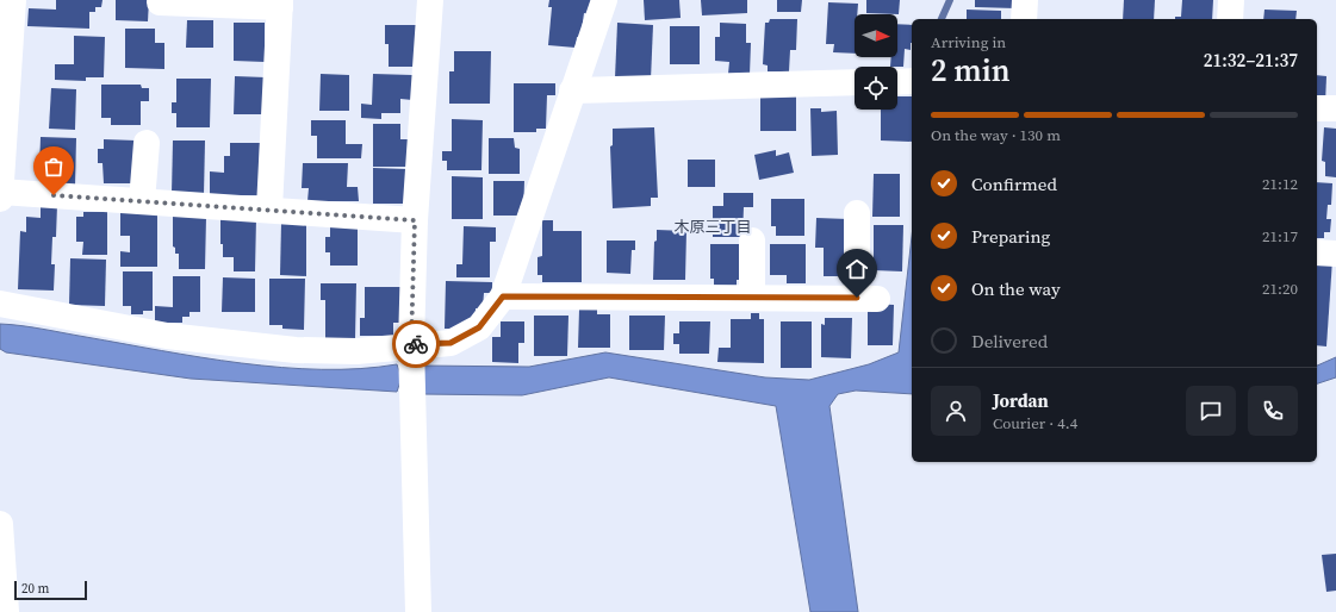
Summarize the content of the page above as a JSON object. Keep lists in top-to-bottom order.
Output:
{
  "districts": ["木原三丁目"],
  "scale_bar": "20 m",
  "north": "right",
  "page": {
    "heading": ["2 min", "Arriving in", "21:32–21:37"],
    "panel": ["Jordan", "Courier · 4.4"],
    "bar": "On the way · 130 m",
    "list": [
      ["Confirmed", "21:12"],
      ["Preparing", "21:17"],
      ["On the way", "21:20"],
      "Delivered"
    ],
    "scale": "20 m"
  }
}
